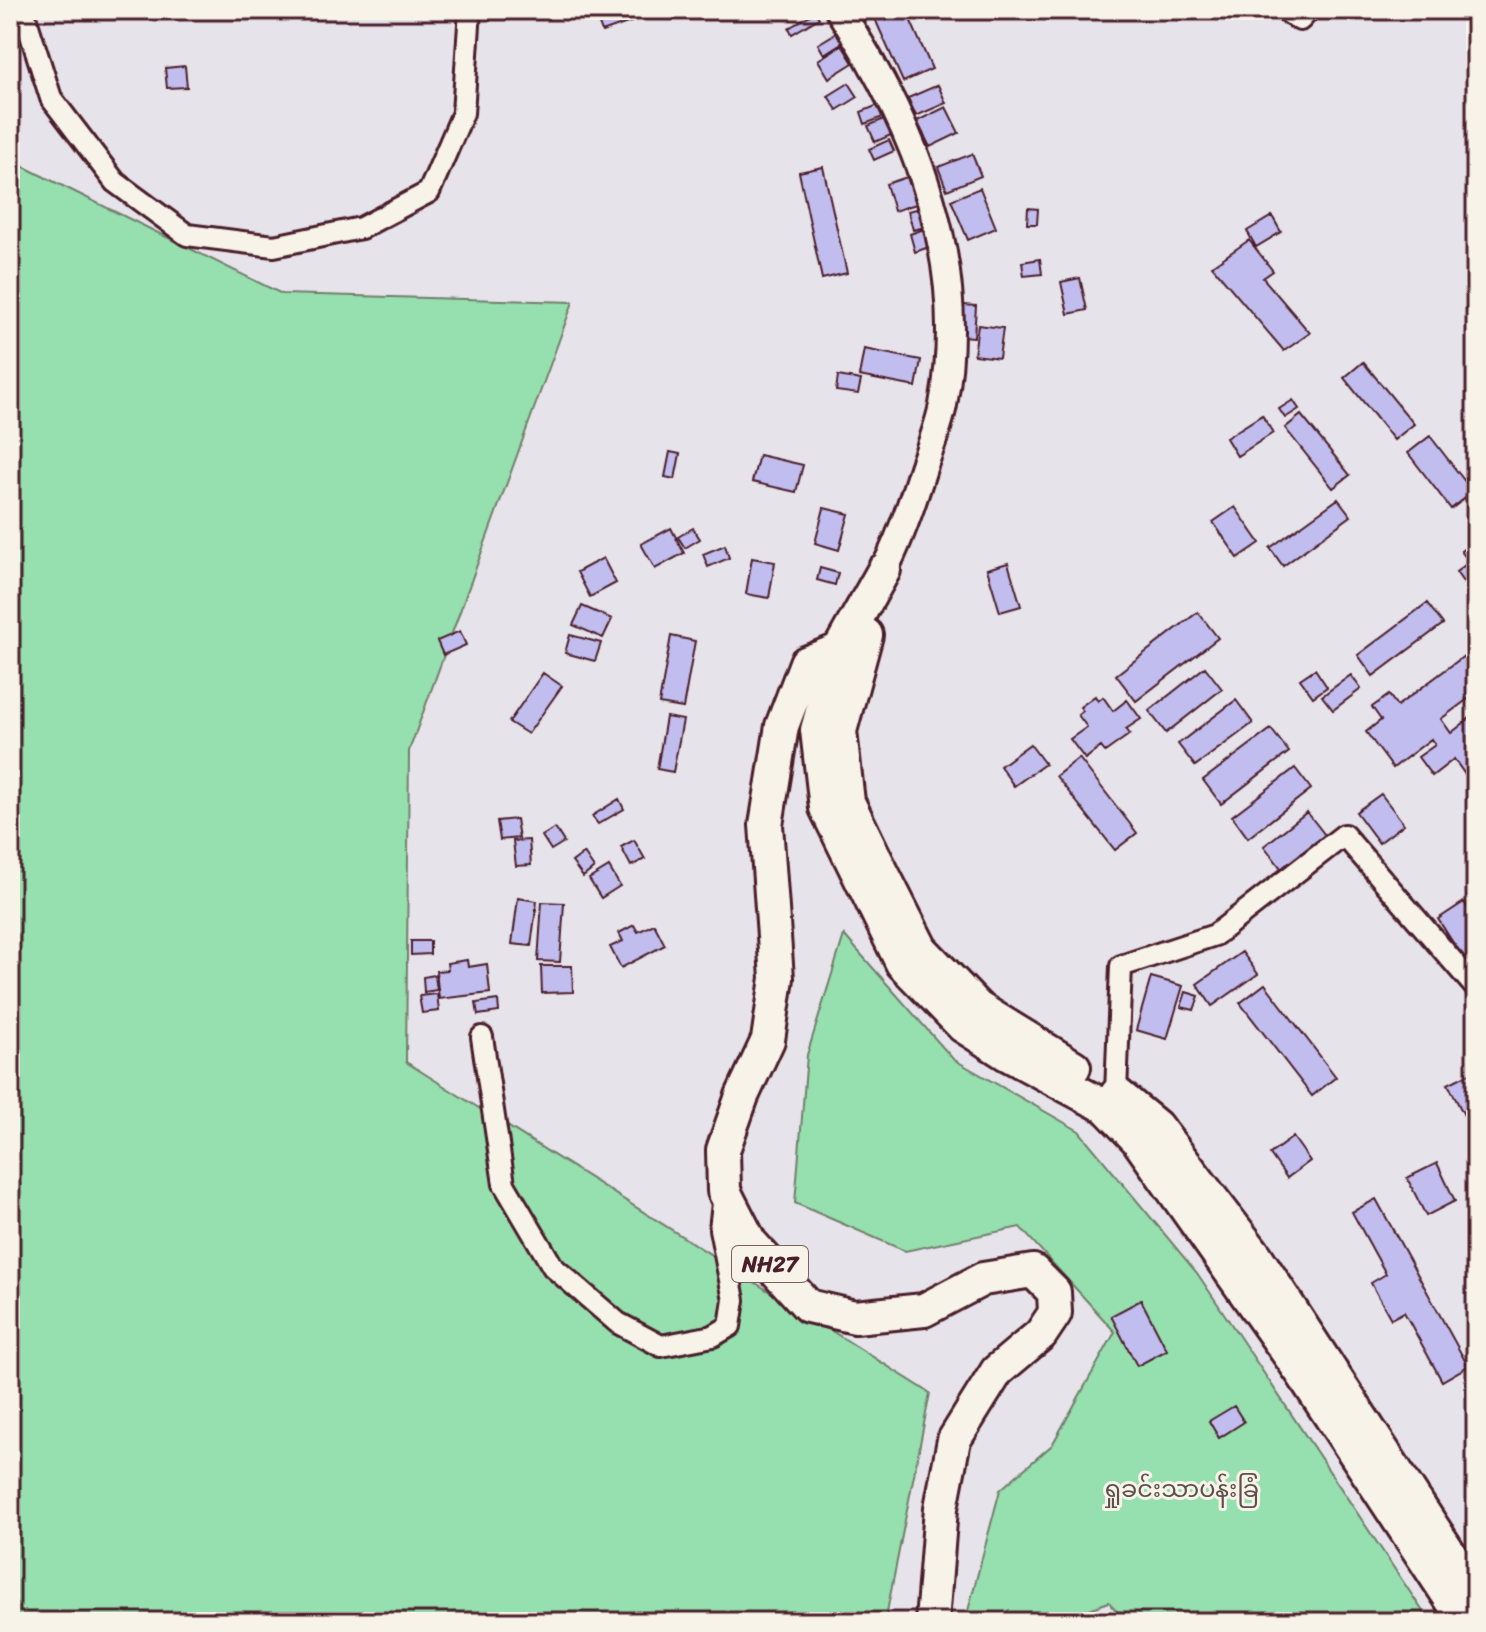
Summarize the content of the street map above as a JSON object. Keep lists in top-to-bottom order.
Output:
{
  "streets": {
    "highway": ["NH27"]
  },
  "parks": ["ရှုခင်းသာပန်းခြံ"]
}
